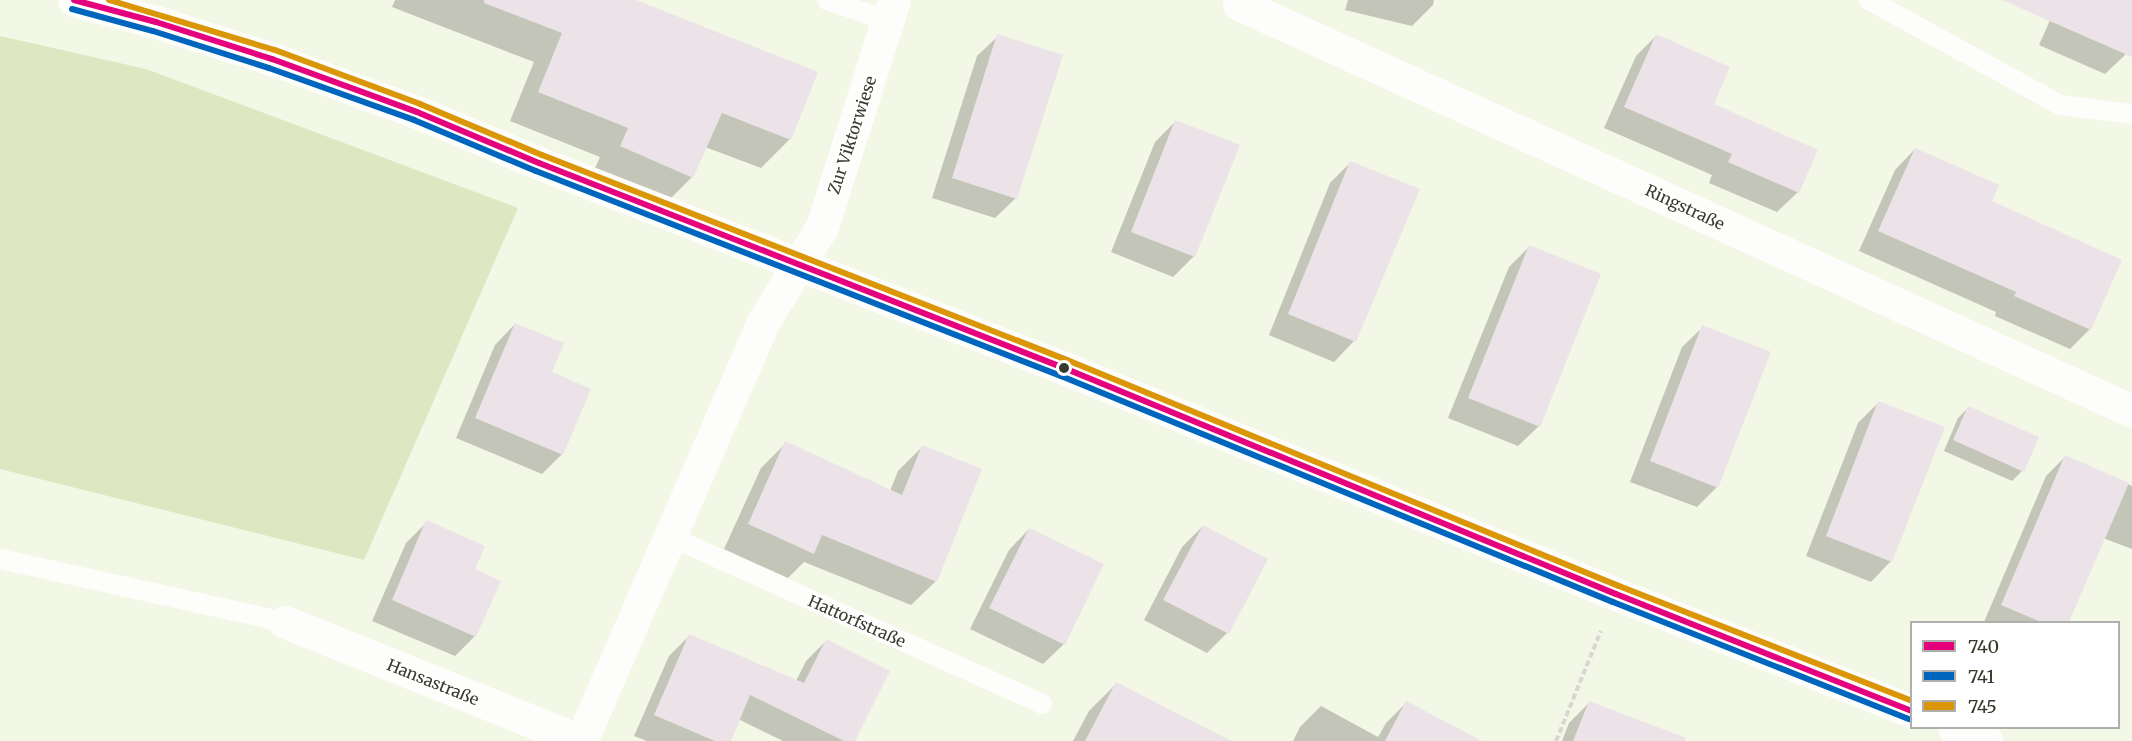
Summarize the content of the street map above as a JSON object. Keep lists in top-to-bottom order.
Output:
{
  "streets": {
    "street": ["Zur Viktorwiese", "Ringstraße", "Hansastraße"],
    "lane": ["Hattorfstraße"]
  },
  "lines": ["transit line 740", "transit line 745", "transit line 741"],
  "legend": ["740", "741", "745"]
}
